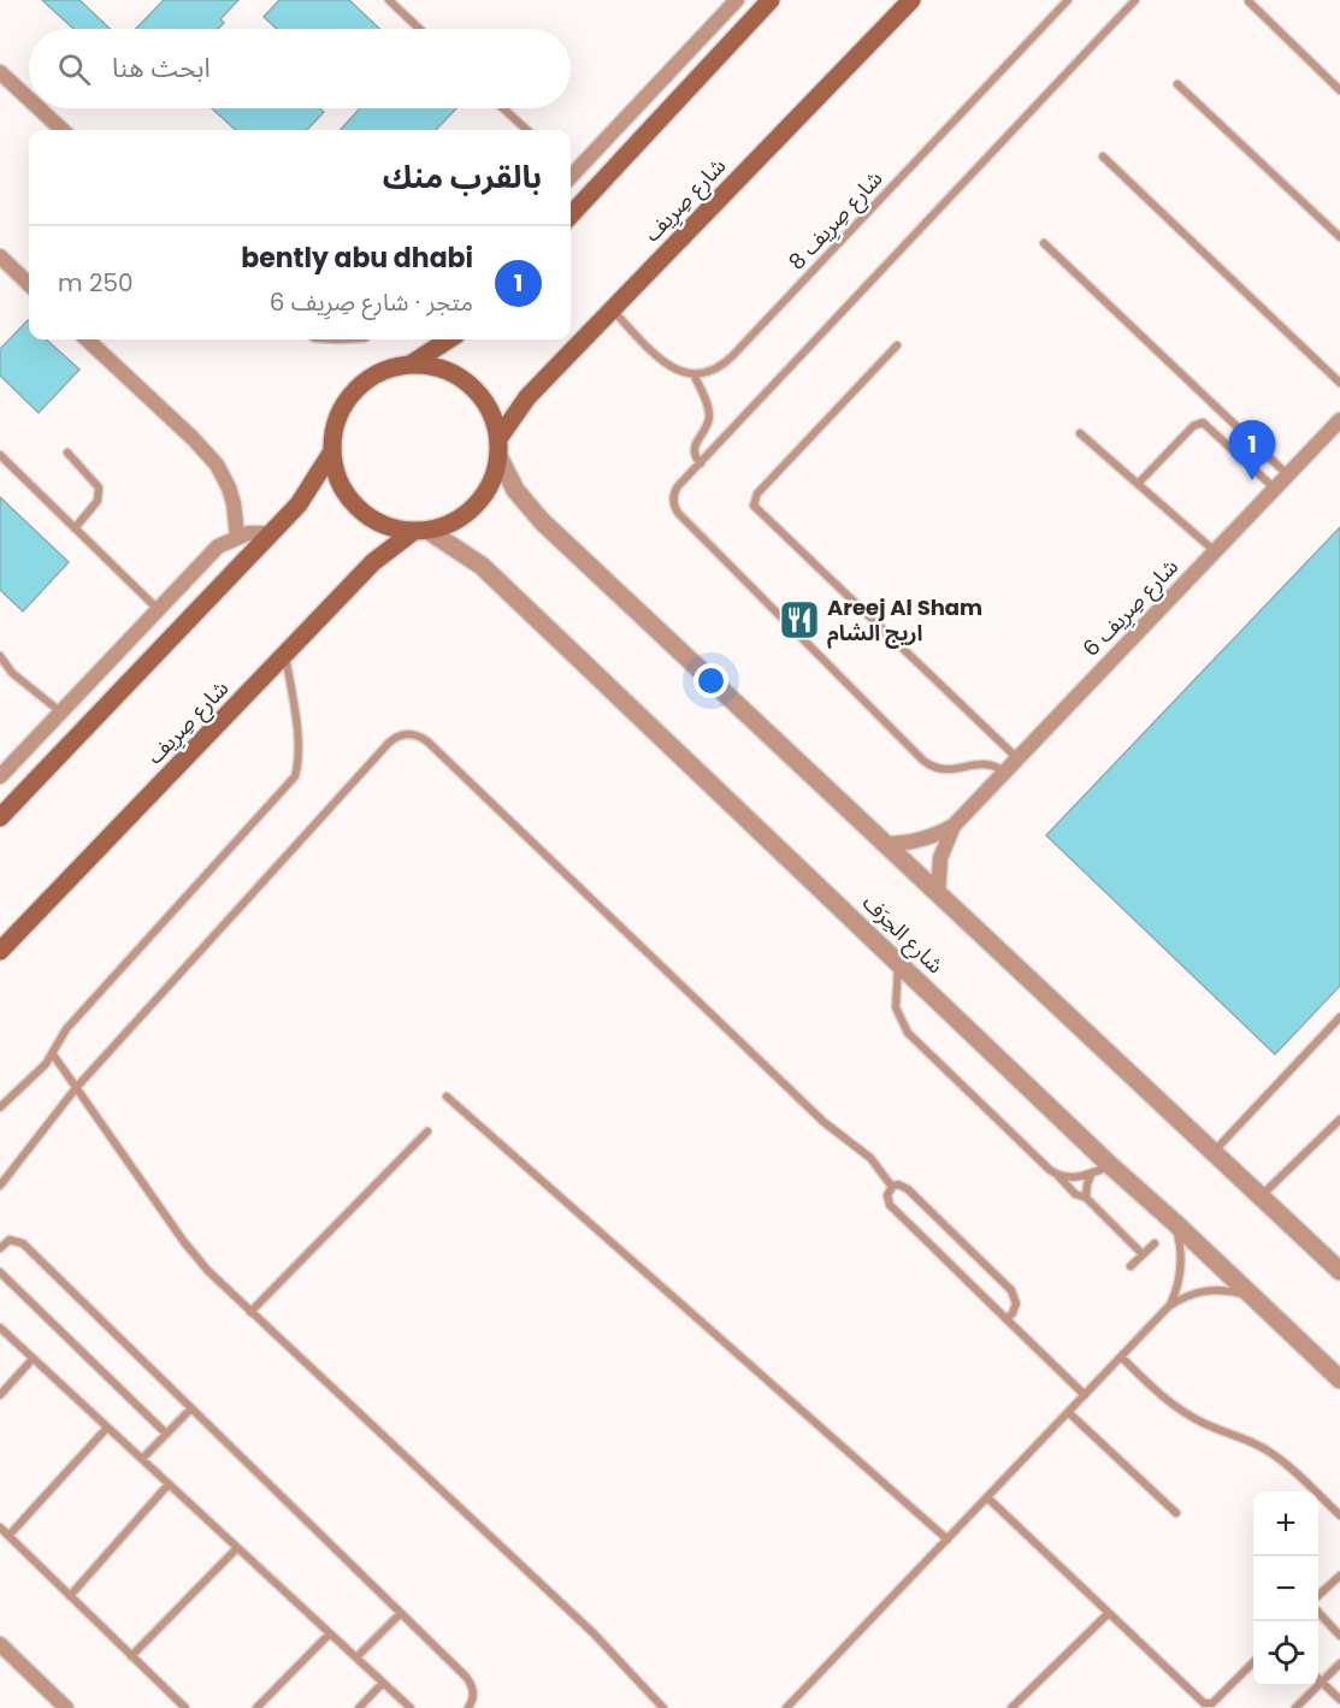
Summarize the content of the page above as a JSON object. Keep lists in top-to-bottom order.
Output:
{
  "streets": {
    "main road": ["شارع صِرِيف"],
    "street": ["شارع صِرِيف 6", "شارع الحِرَف"],
    "lane": ["شارع صِرِيف 8"]
  },
  "crossings": [
    ["شارع صِرِيف", "شارع الحِرَف"]
  ],
  "places": {
    "restaurant": ["Areej Al Sham اريج الشام"]
  },
  "page": {
    "search": "ابحث هنا",
    "heading": "بالقرب منك",
    "list": [
      {
        "mark": "1",
        "name": "bently abu dhabi",
        "note": "متجر · شارع صِرِيف 6",
        "value": "250 m"
      }
    ],
    "pins": "1",
    "map_buttons": ["+", "−"]
  }
}
